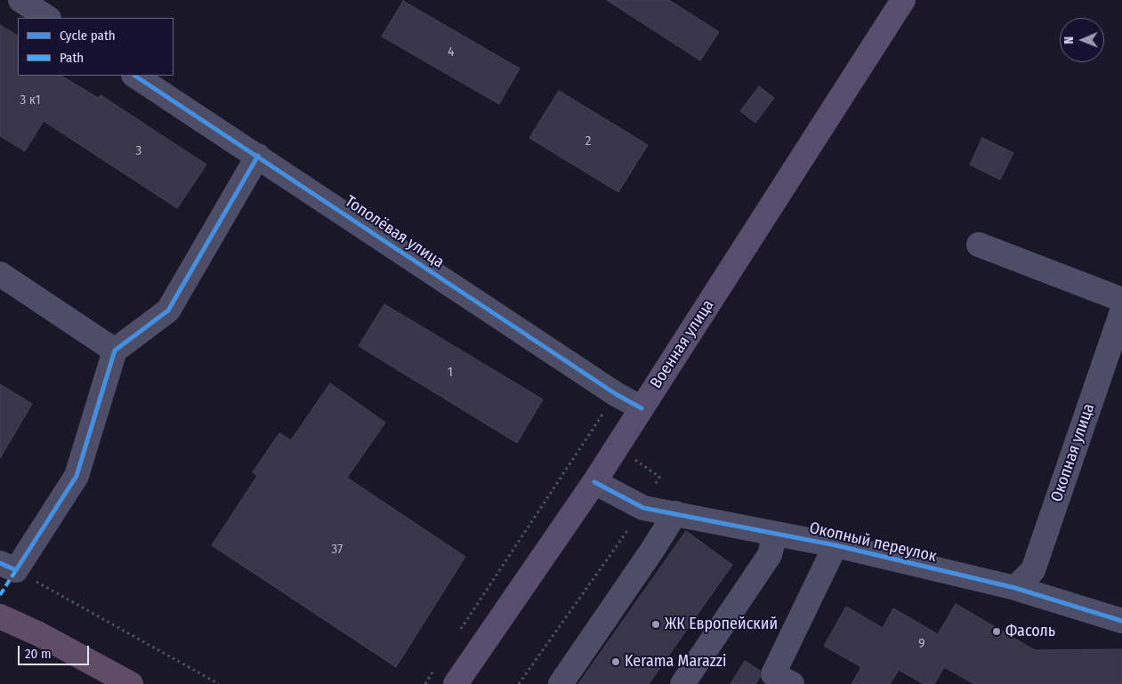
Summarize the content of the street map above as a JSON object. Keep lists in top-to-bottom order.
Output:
{
  "streets": {
    "main road": ["Военная улица"],
    "street": ["Тополёвая улица", "Окопная улица", "Окопный переулок"]
  },
  "crossings": [
    ["Тополёвая улица", "Военная улица"],
    ["Военная улица", "Окопный переулок"],
    ["Окопная улица", "Окопный переулок"]
  ],
  "places": ["ЖК Европейский", "Фасоль", "Kerama Marazzi"],
  "house_numbers": [
    "4",
    "3 к1",
    "2",
    "3",
    "1",
    "37",
    "9"
  ],
  "legend": ["Cycle path", "Path"],
  "scale_bar": "20 m",
  "north": "left"
}
